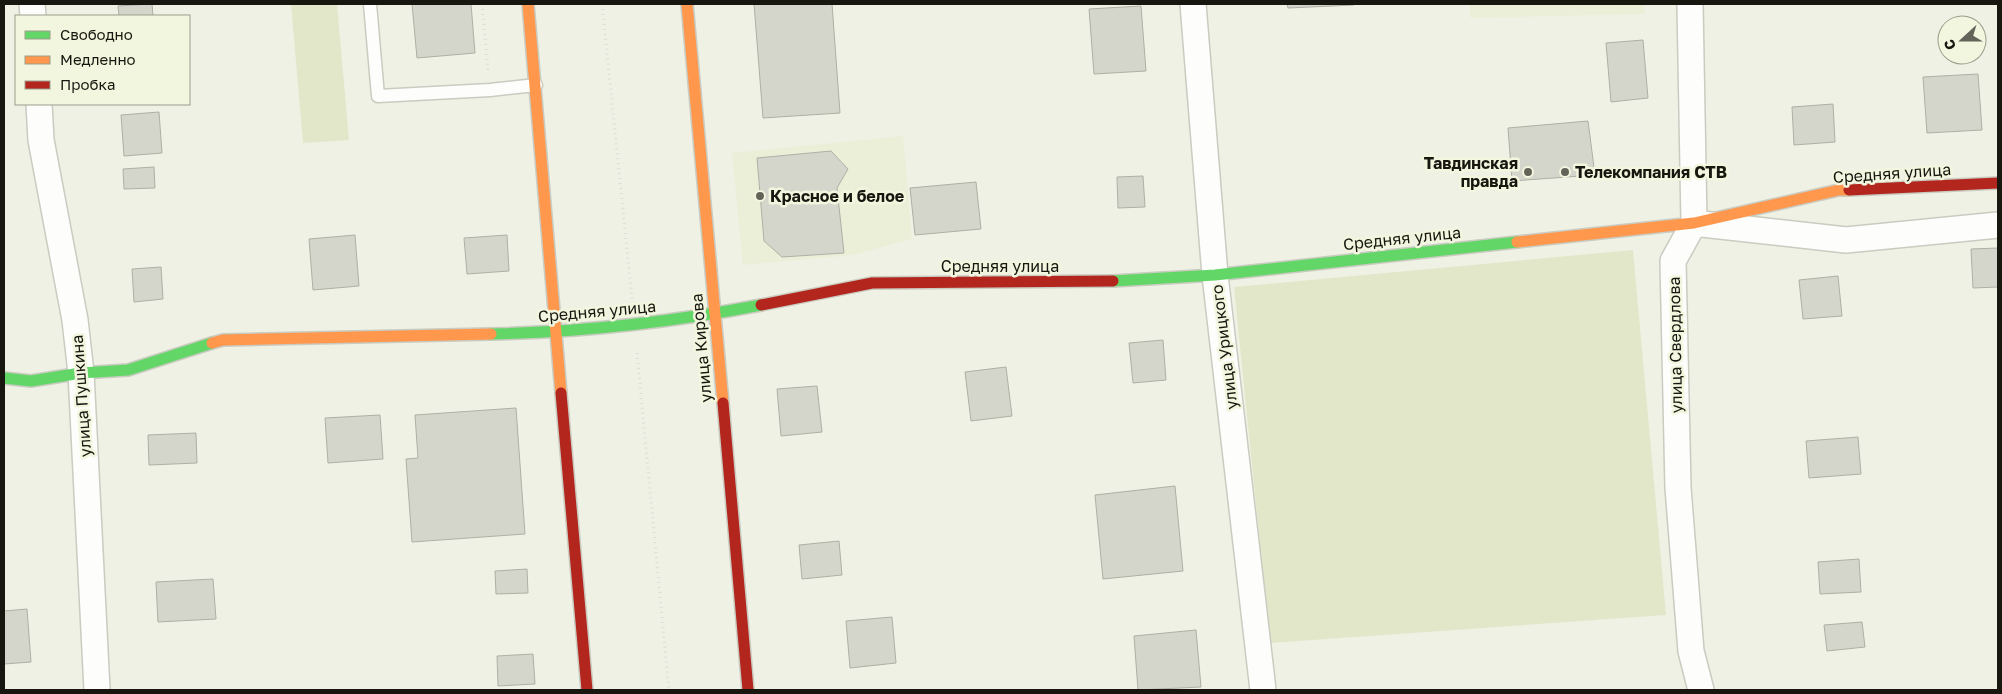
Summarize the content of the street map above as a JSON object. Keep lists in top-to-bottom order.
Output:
{
  "streets": {
    "street": [
      "Средняя улица",
      "улица Свердлова",
      "улица Урицкого",
      "улица Кирова",
      "улица Пушкина"
    ]
  },
  "crossings": [
    ["Средняя улица", "улица Свердлова"],
    ["Средняя улица", "улица Урицкого"],
    ["Средняя улица", "улица Кирова"],
    ["Средняя улица", "улица Пушкина"]
  ],
  "places": ["Тавдинская правда", "Телекомпания СТВ", "Красное и белое"],
  "legend": ["Свободно", "Медленно", "Пробка"],
  "north": "left"
}
